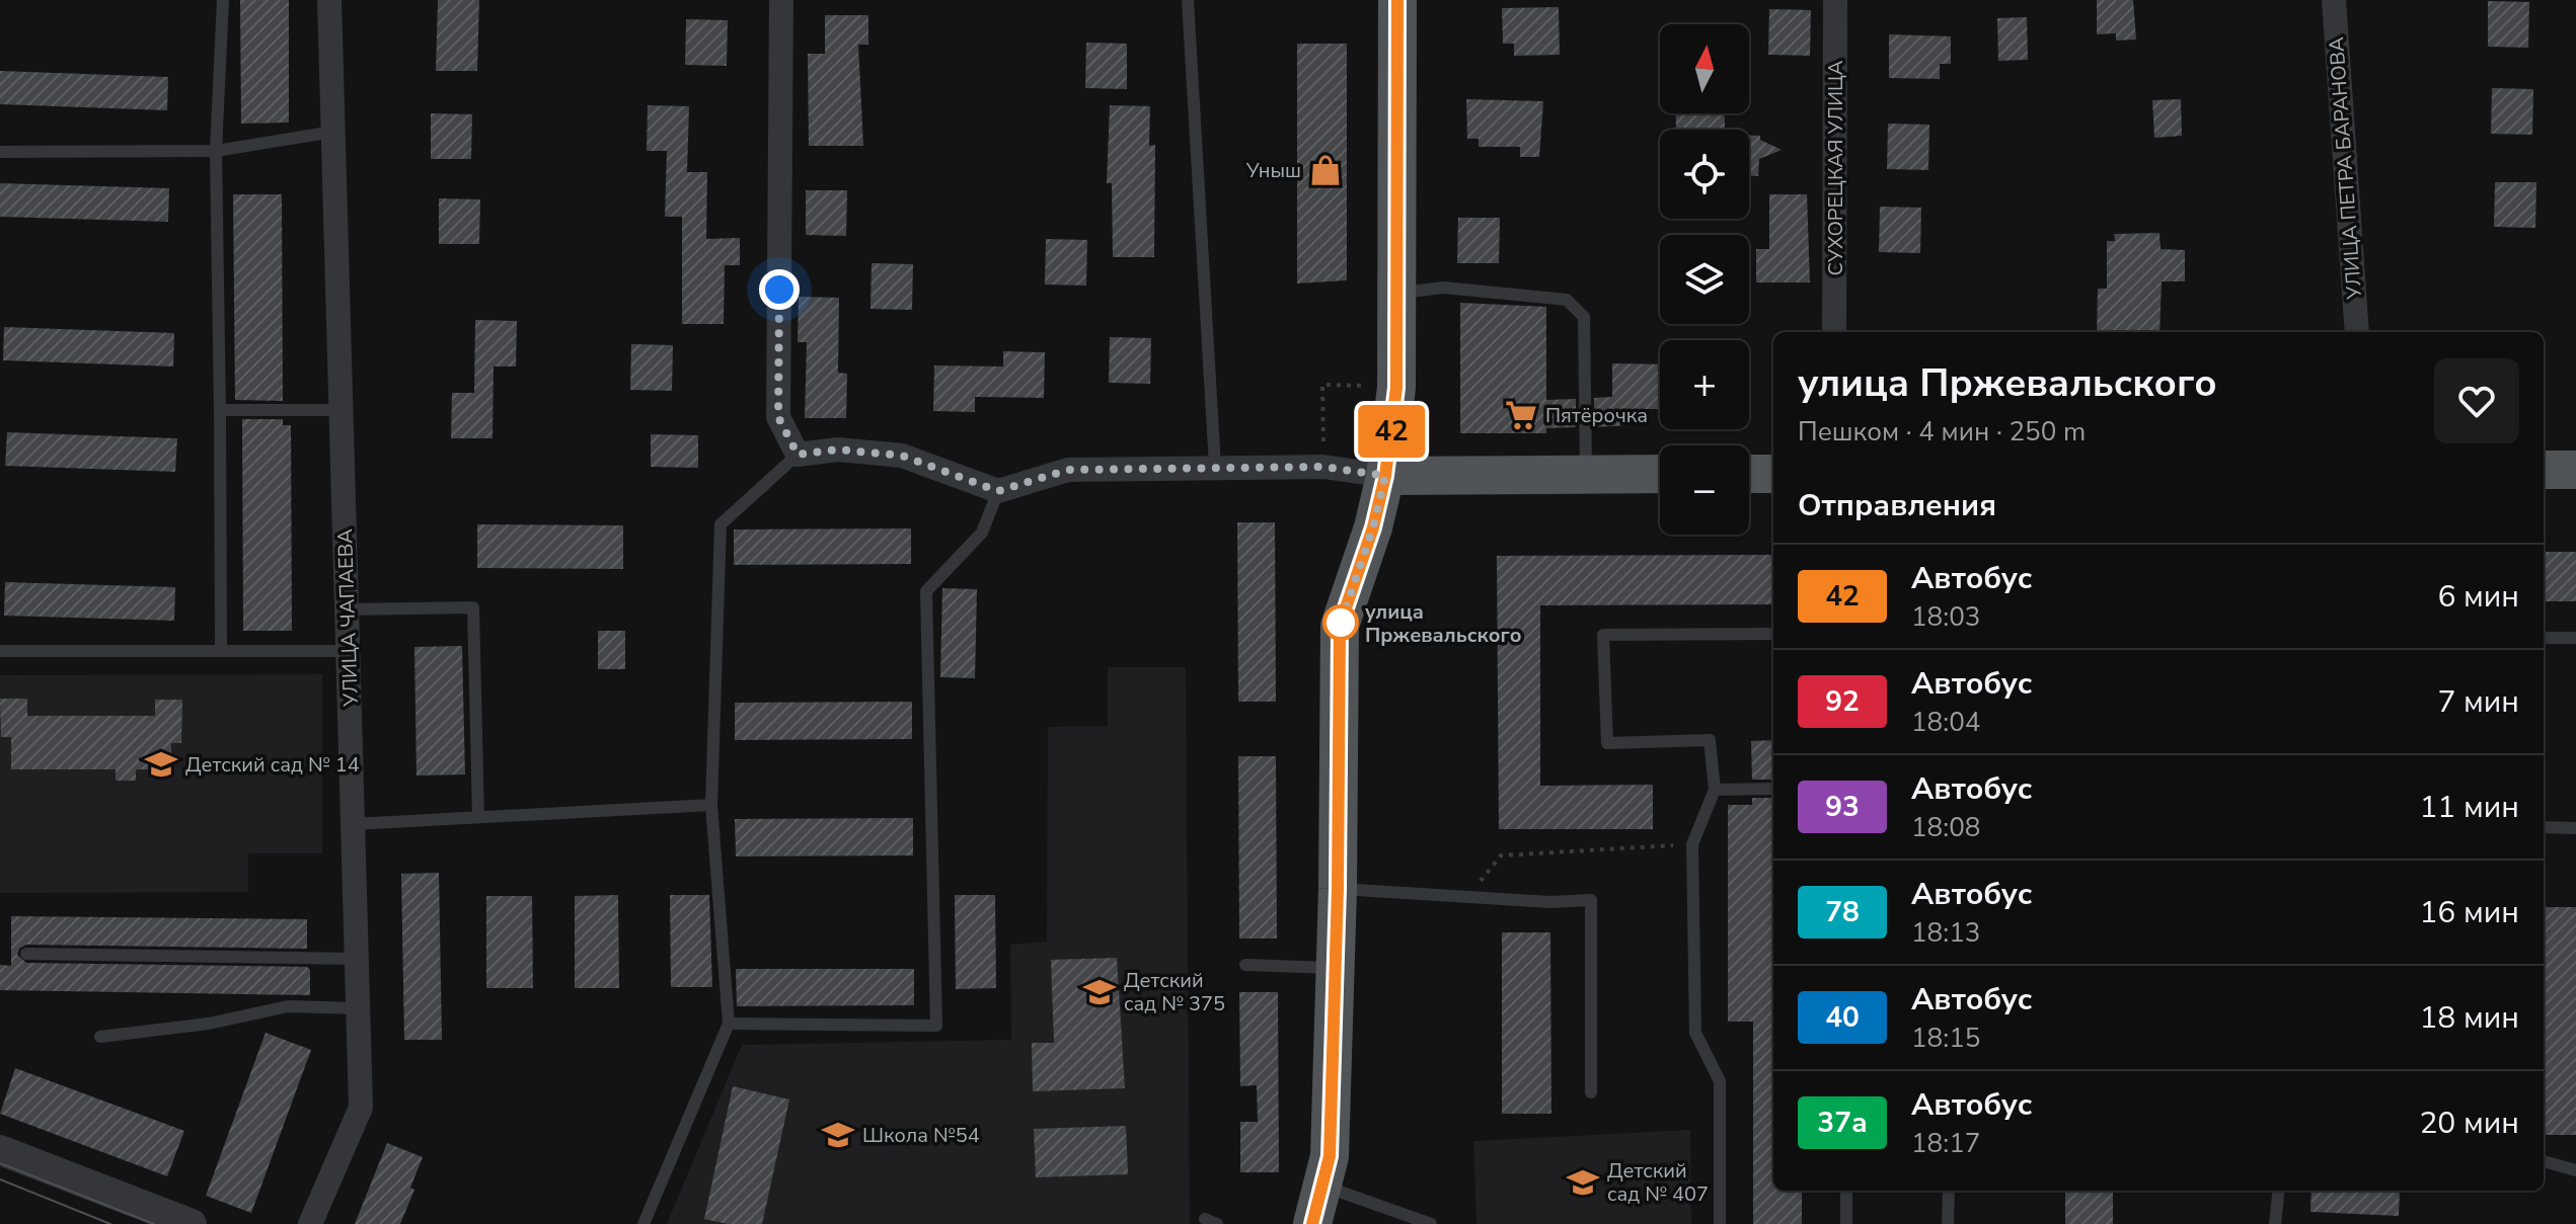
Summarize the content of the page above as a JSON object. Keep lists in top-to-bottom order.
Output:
{
  "streets": {
    "street": ["СУХОРЕЦКАЯ УЛИЦА", "УЛИЦА ПЕТРА БАРАНОВА", "УЛИЦА ЧАПАЕВА"]
  },
  "places": {
    "shop": ["Уныш"],
    "supermarket": ["Пятёрочка"],
    "other": ["улица Пржевальского"],
    "school or university": [
      "Детский сад № 14",
      "Детский сад № 375",
      "Школа №54",
      "Детский сад № 407"
    ]
  },
  "lines": ["bus line 42"],
  "north": "top",
  "page": {
    "on_map": "42",
    "map_buttons": ["+", "−"],
    "heading": [
      ["улица Пржевальского", "Пешком · 4 мин · 250 m"],
      "Отправления"
    ],
    "list": [
      {
        "mark": "42",
        "name": "Автобус",
        "note": "18:03",
        "value": "6 мин"
      },
      {
        "mark": "92",
        "name": "Автобус",
        "note": "18:04",
        "value": "7 мин"
      },
      {
        "mark": "93",
        "name": "Автобус",
        "note": "18:08",
        "value": "11 мин"
      },
      {
        "mark": "78",
        "name": "Автобус",
        "note": "18:13",
        "value": "16 мин"
      },
      {
        "mark": "40",
        "name": "Автобус",
        "note": "18:15",
        "value": "18 мин"
      },
      {
        "mark": "37а",
        "name": "Автобус",
        "note": "18:17",
        "value": "20 мин"
      }
    ]
  }
}
